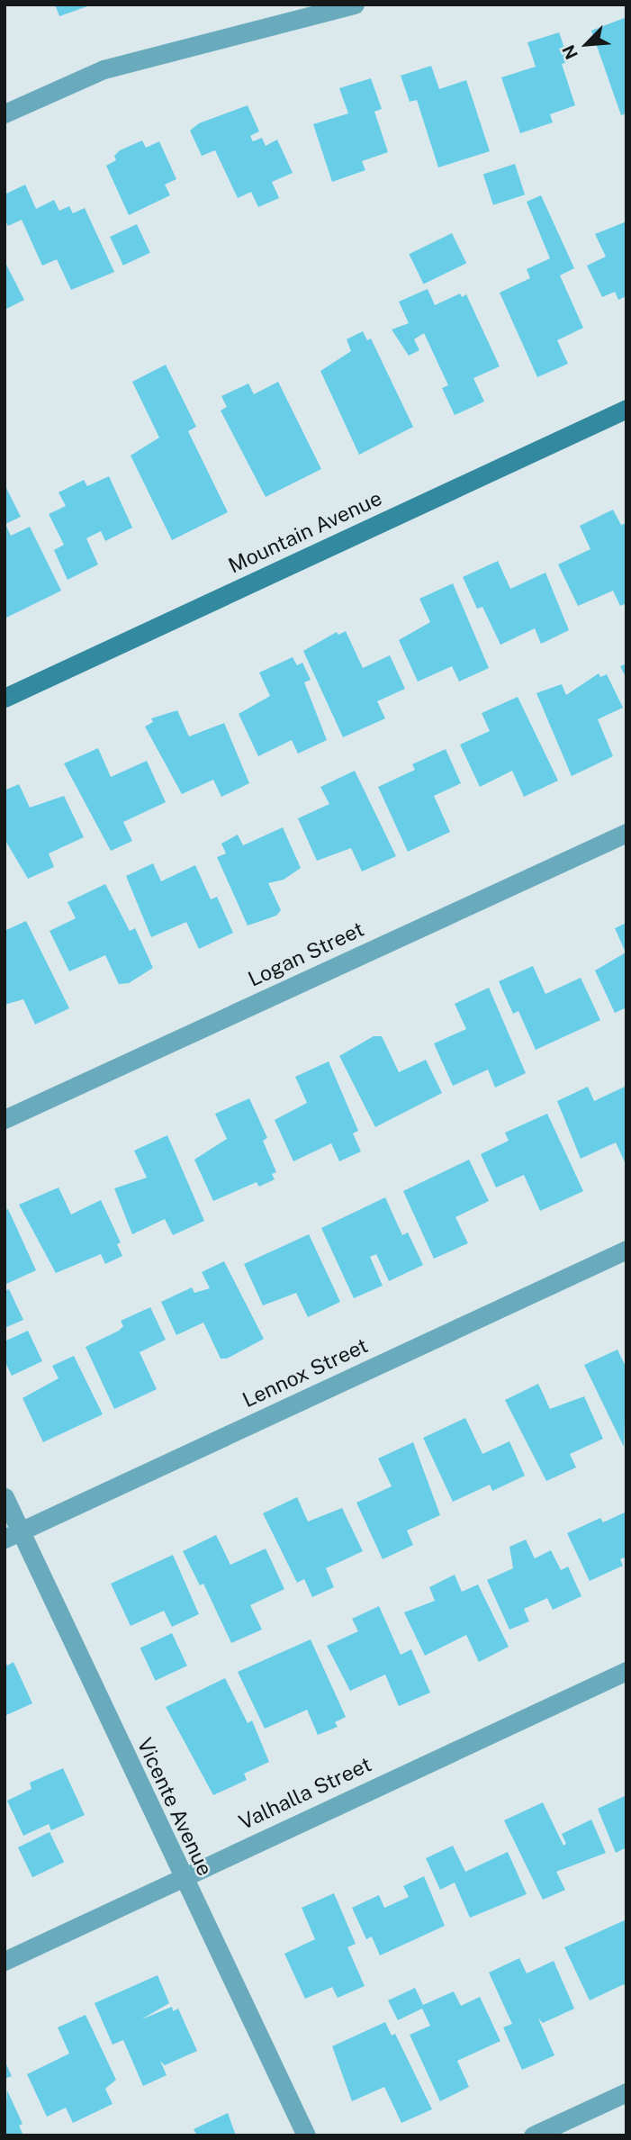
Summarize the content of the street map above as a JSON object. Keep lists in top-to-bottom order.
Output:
{
  "streets": {
    "street": [
      "Mountain Avenue",
      "Logan Street",
      "Lennox Street",
      "Valhalla Street",
      "Vicente Avenue"
    ]
  },
  "crossings": [
    ["Lennox Street", "Vicente Avenue"],
    ["Valhalla Street", "Vicente Avenue"]
  ],
  "north": "bottom left"
}
